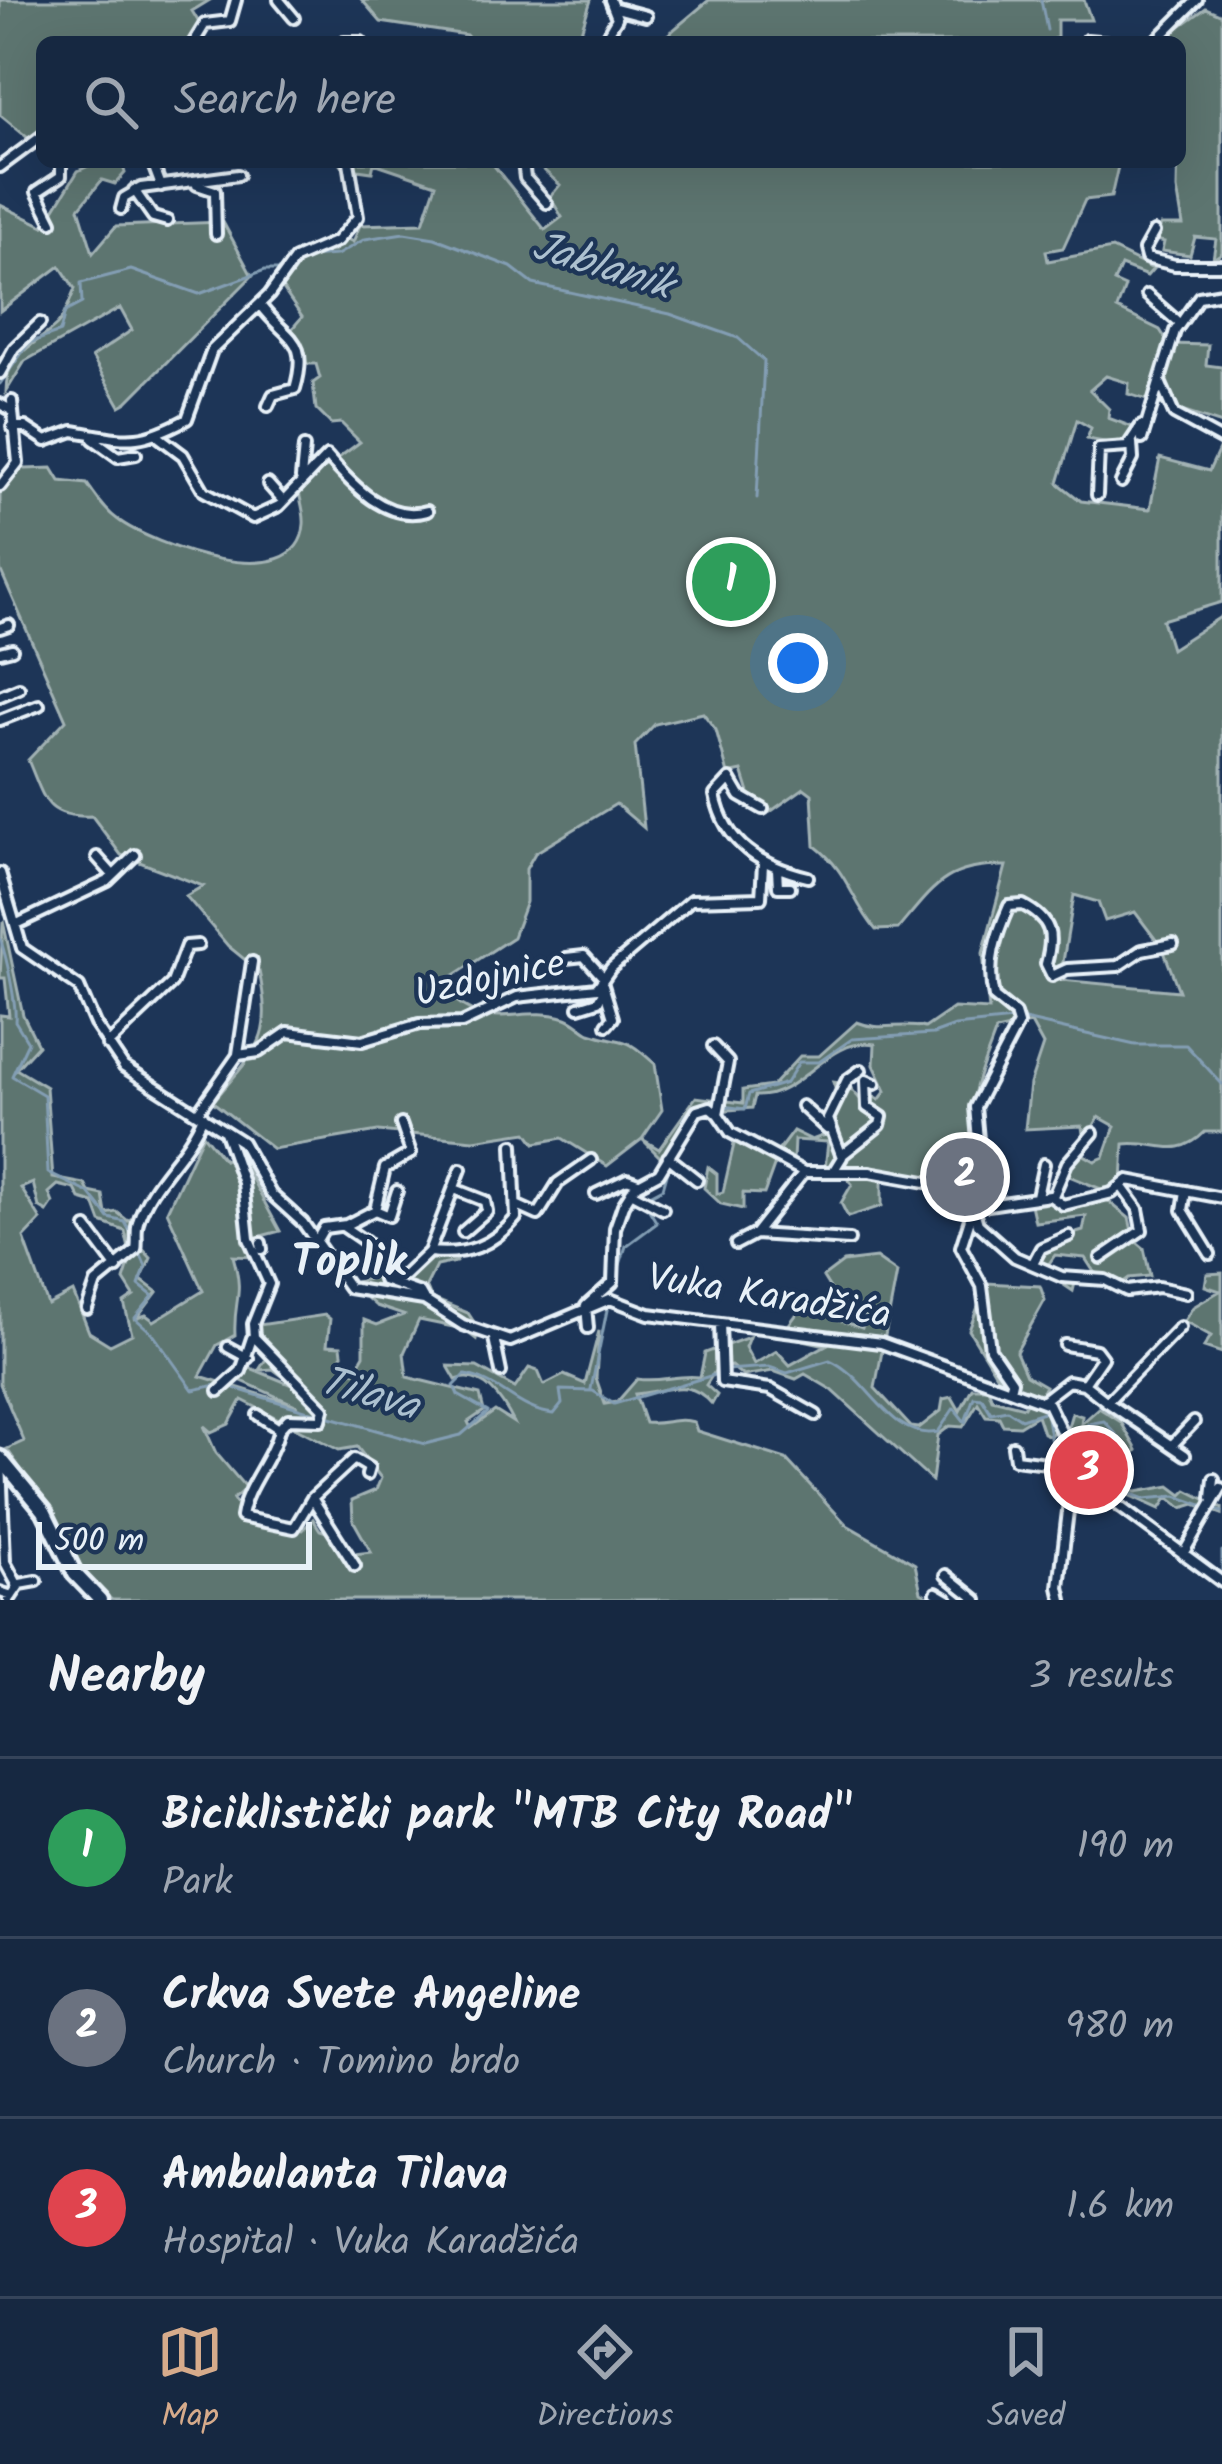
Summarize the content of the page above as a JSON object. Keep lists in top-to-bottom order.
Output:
{
  "streets": {
    "street": ["Uzdojnice", "Vuka Karadžića"]
  },
  "districts": ["Toplik"],
  "water": ["Jablanik", "Tilava"],
  "scale_bar": "500 m",
  "page": {
    "search": "Search here",
    "pins": ["1", "2", "3"],
    "scale": "500 m",
    "heading": ["Nearby", "3 results"],
    "list": [
      {
        "mark": "1",
        "name": "Biciklistički park \"MTB City Road\"",
        "note": "Park",
        "value": "190 m"
      },
      {
        "mark": "2",
        "name": "Crkva Svete Angeline",
        "note": "Church · Tomino brdo",
        "value": "980 m"
      },
      {
        "mark": "3",
        "name": "Ambulanta Tilava",
        "note": "Hospital · Vuka Karadžića",
        "value": "1.6 km"
      }
    ],
    "nav": ["Map", "Directions", "Saved"]
  }
}
